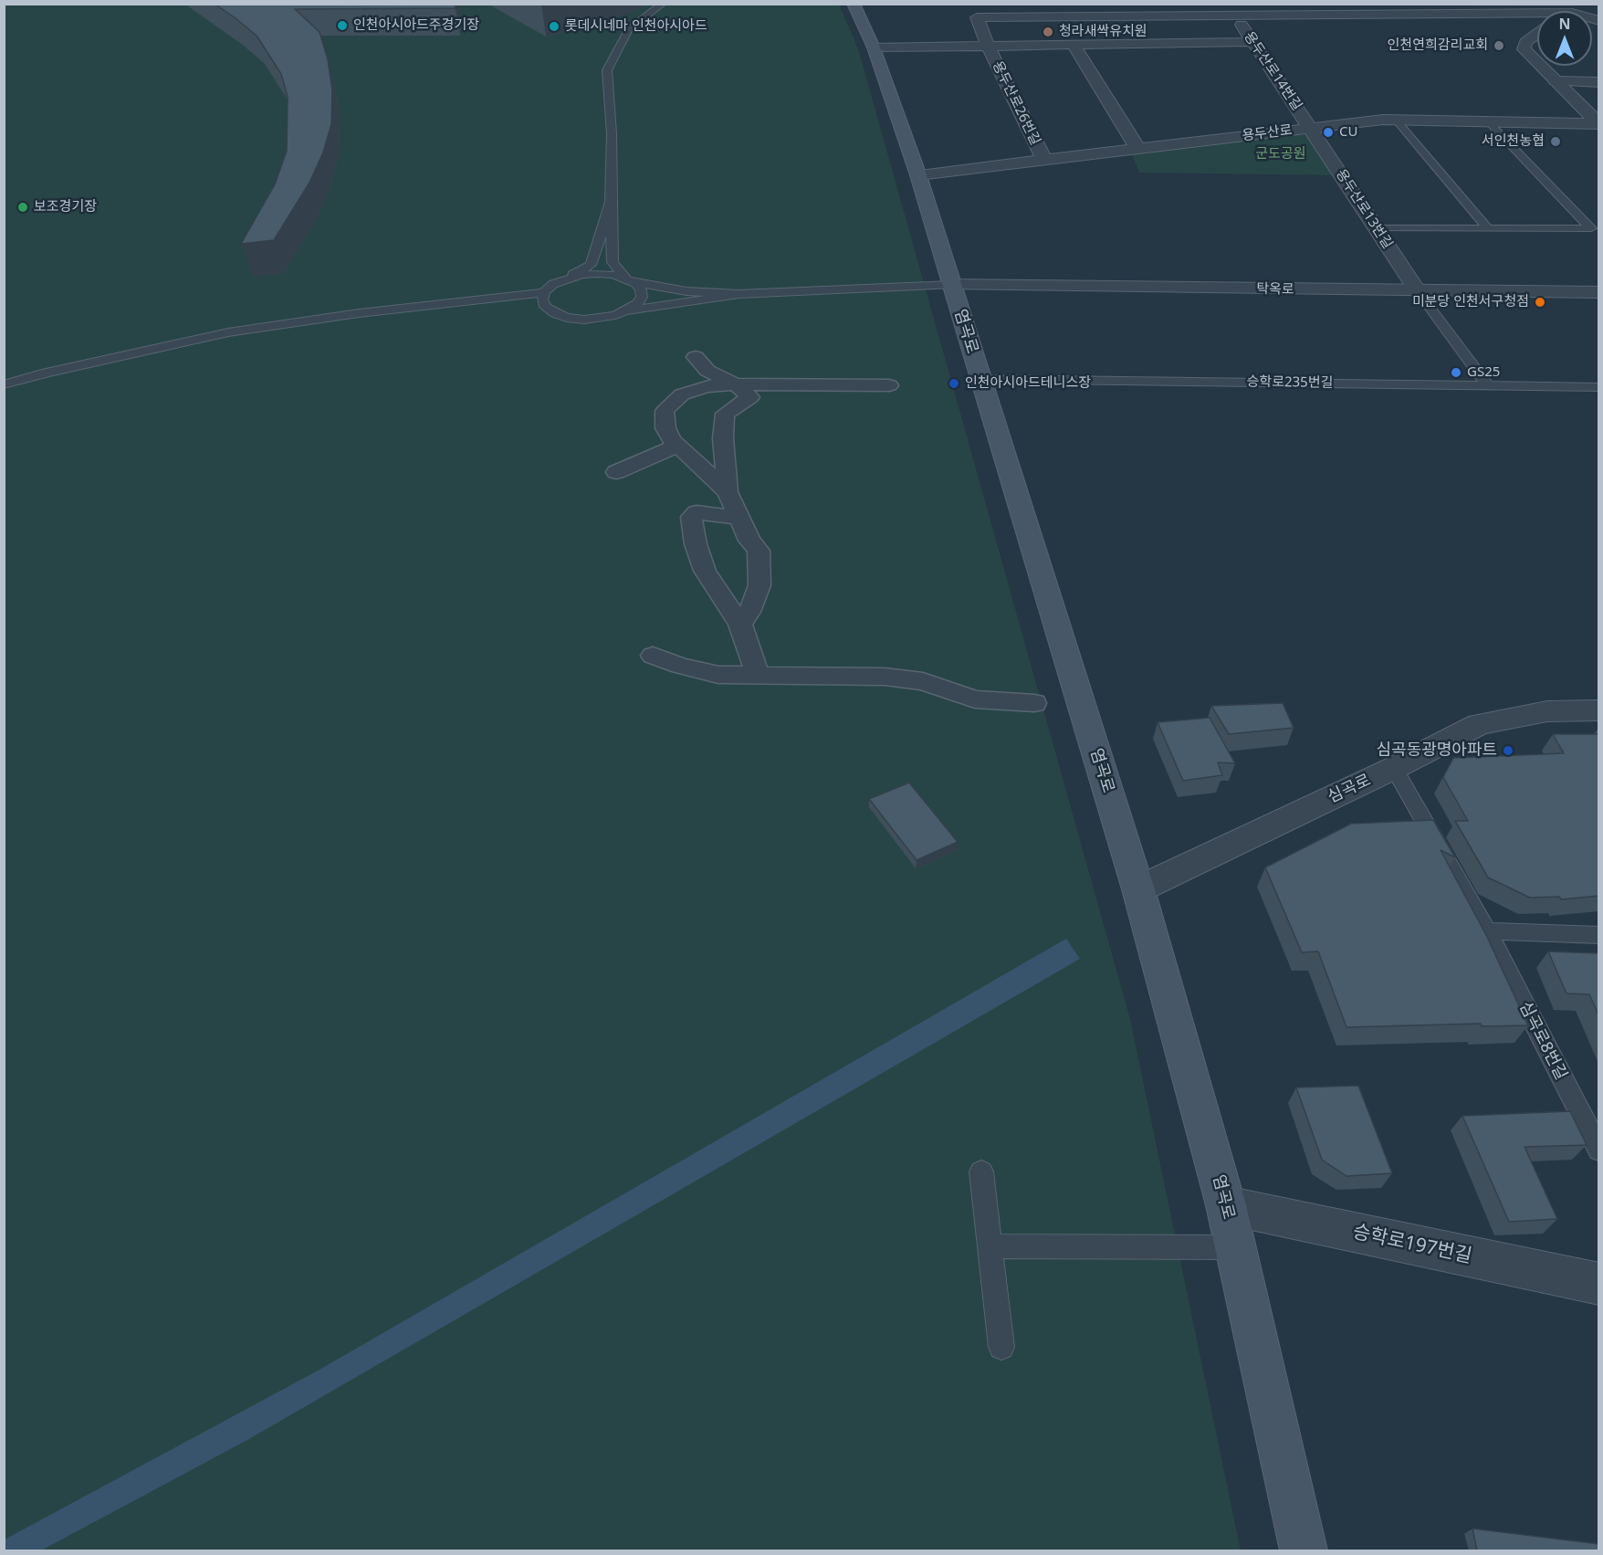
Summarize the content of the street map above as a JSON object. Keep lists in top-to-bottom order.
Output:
{
  "streets": {
    "main road": ["염곡로"],
    "street": [
      "용두산로14번길",
      "용두산로26번길",
      "용두산로",
      "용두산로13번길",
      "탁옥로",
      "심곡로",
      "승학로197번길"
    ],
    "lane": ["승학로235번길", "심곡로8번길"]
  },
  "crossings": [
    ["용두산로14번길", "용두산로26번길"],
    ["용두산로14번길", "용두산로"],
    ["용두산로14번길", "용두산로13번길"],
    ["용두산로26번길", "용두산로"],
    ["용두산로", "용두산로13번길"],
    ["용두산로", "염곡로"],
    ["용두산로13번길", "탁옥로"],
    ["탁옥로", "염곡로"],
    ["염곡로", "승학로235번길"],
    ["염곡로", "심곡로"],
    ["염곡로", "승학로197번길"],
    ["심곡로", "심곡로8번길"]
  ],
  "parks": ["군도공원"],
  "places": [
    "인천아시아드주경기장",
    "롯데시네마 인천아시아드",
    "청라새싹유치원",
    "인천연희감리교회",
    "CU",
    "서인천농협",
    "보조경기장",
    "미분당 인천서구청점",
    "GS25",
    "인천아시아드테니스장",
    "심곡동광명아파트"
  ],
  "north": "top"
}
